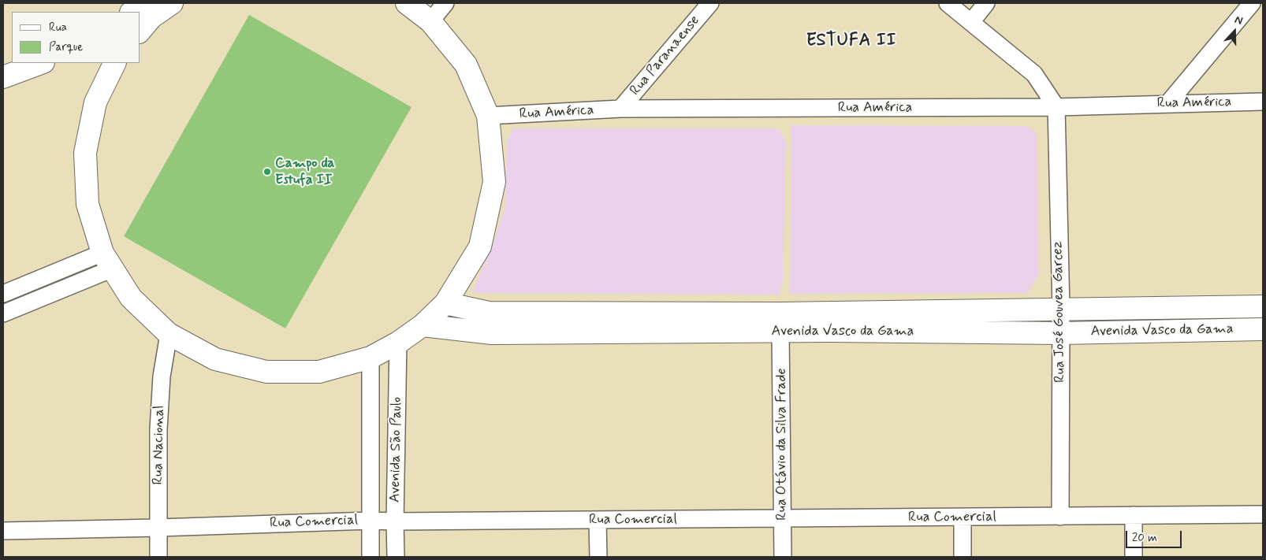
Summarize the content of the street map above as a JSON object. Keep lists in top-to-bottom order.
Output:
{
  "streets": {
    "street": [
      "Rua Paranaense",
      "Rua América",
      "Rua José Gouvea Garcez",
      "Avenida Vasco da Gama",
      "Rua Otávio da Silva Frade",
      "Rua Nacional",
      "Avenida São Paulo",
      "Rua Comercial"
    ]
  },
  "crossings": [
    ["Rua Paranaense", "Rua América"],
    ["Rua América", "Rua José Gouvea Garcez"],
    ["Rua José Gouvea Garcez", "Avenida Vasco da Gama"],
    ["Rua José Gouvea Garcez", "Rua Comercial"],
    ["Avenida Vasco da Gama", "Rua Otávio da Silva Frade"],
    ["Rua Otávio da Silva Frade", "Rua Comercial"],
    ["Rua Nacional", "Rua Comercial"],
    ["Avenida São Paulo", "Rua Comercial"]
  ],
  "districts": ["ESTUFA II"],
  "places": ["Campo da Estufa II"],
  "legend": ["Rua", "Parque"],
  "scale_bar": "20 m",
  "north": "top"
}
